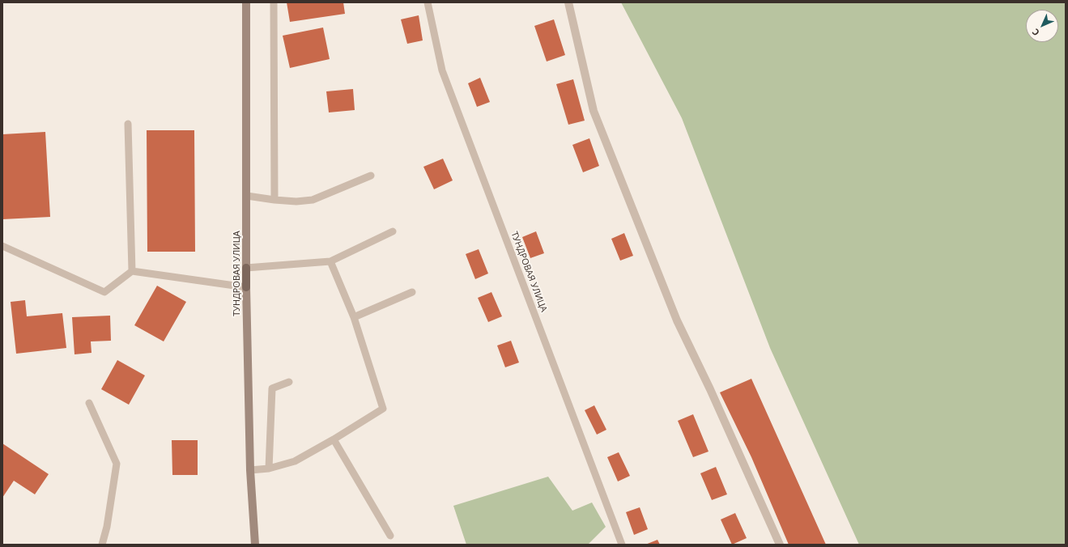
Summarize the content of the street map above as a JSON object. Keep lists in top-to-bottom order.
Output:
{
  "streets": {
    "main road": ["ТУНДРОВАЯ УЛИЦА"]
  },
  "north": "bottom left"
}
